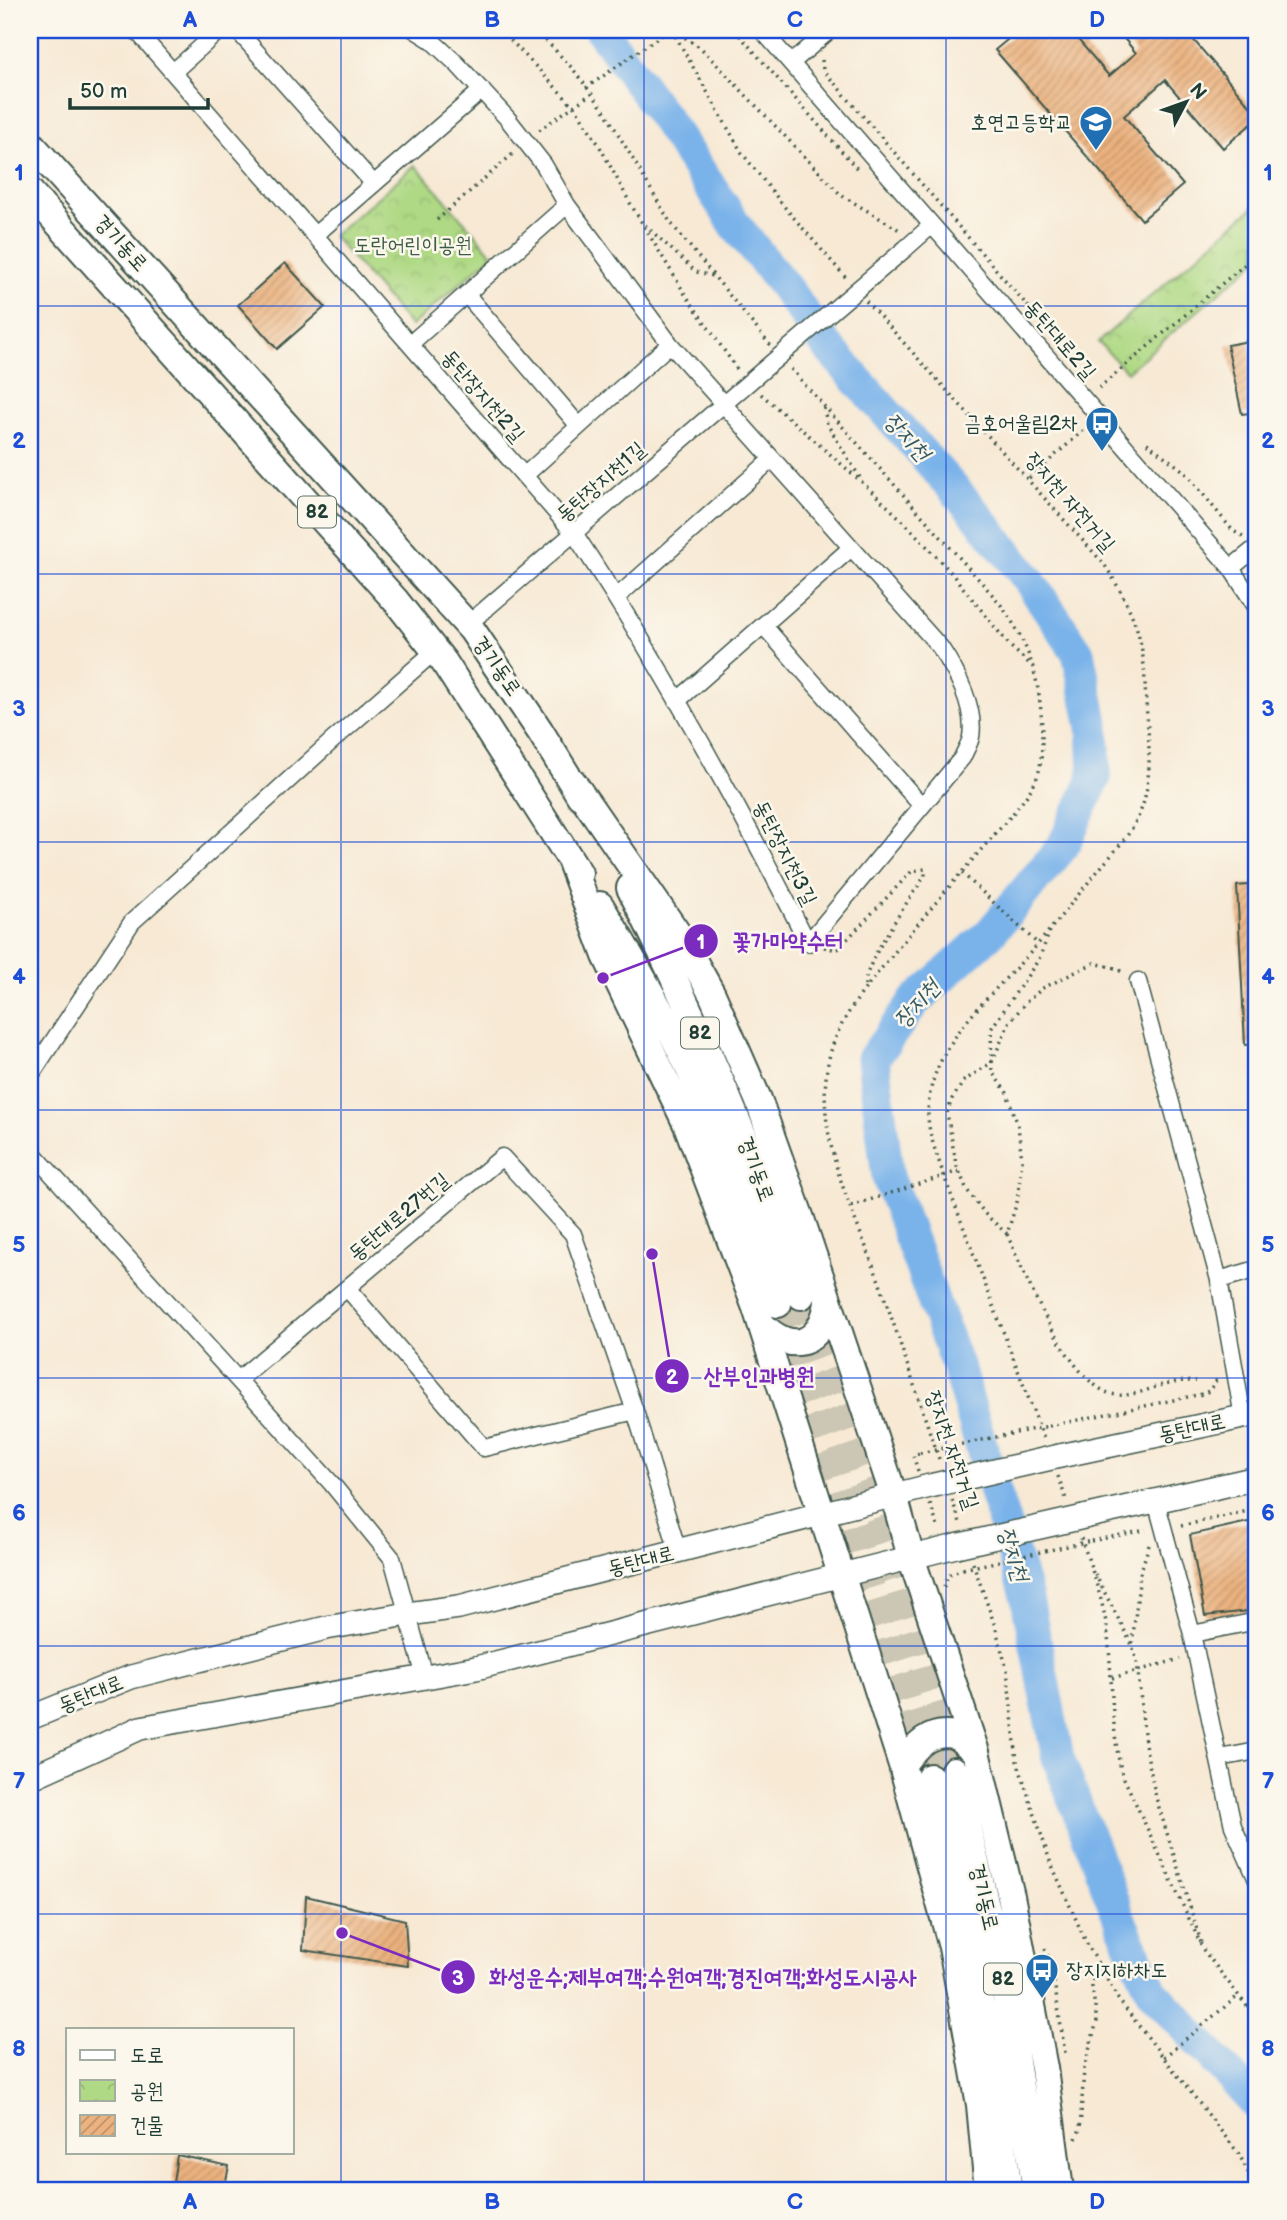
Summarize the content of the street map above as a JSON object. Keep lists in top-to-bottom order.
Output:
{
  "streets": {
    "main road": ["경기동로", "82", "동탄대로"],
    "street": [
      "동탄대로2길",
      "동탄장지천2길",
      "동탄장지천1길",
      "동탄장지천3길",
      "동탄대로27번길"
    ],
    "path": ["장지천 자전거길"]
  },
  "crossings": [
    ["경기동로", "동탄장지천1길"],
    ["동탄장지천2길", "동탄장지천1길"],
    ["동탄장지천2길", "동탄장지천3길"],
    ["동탄장지천1길", "동탄장지천3길"],
    ["장지천 자전거길", "동탄대로"],
    ["동탄대로27번길", "동탄대로"]
  ],
  "water": ["장지천"],
  "parks": ["도란어린이공원"],
  "places": {
    "school or university": ["호연고등학교"],
    "bus stop": ["금호어울림2차", "장지지하차도"],
    "other": ["꽃가마약수터", "산부인과병원", "화성운수;제부여객;수원여객;경진여객;화성도시공사"]
  },
  "legend": ["도로", "공원", "건물"],
  "scale_bar": "50 m",
  "north": "top right",
  "grid": {
    "columns": [
      "A",
      "B",
      "C",
      "D"
    ],
    "rows": [
      "1",
      "2",
      "3",
      "4",
      "5",
      "6",
      "7",
      "8"
    ]
  }
}
